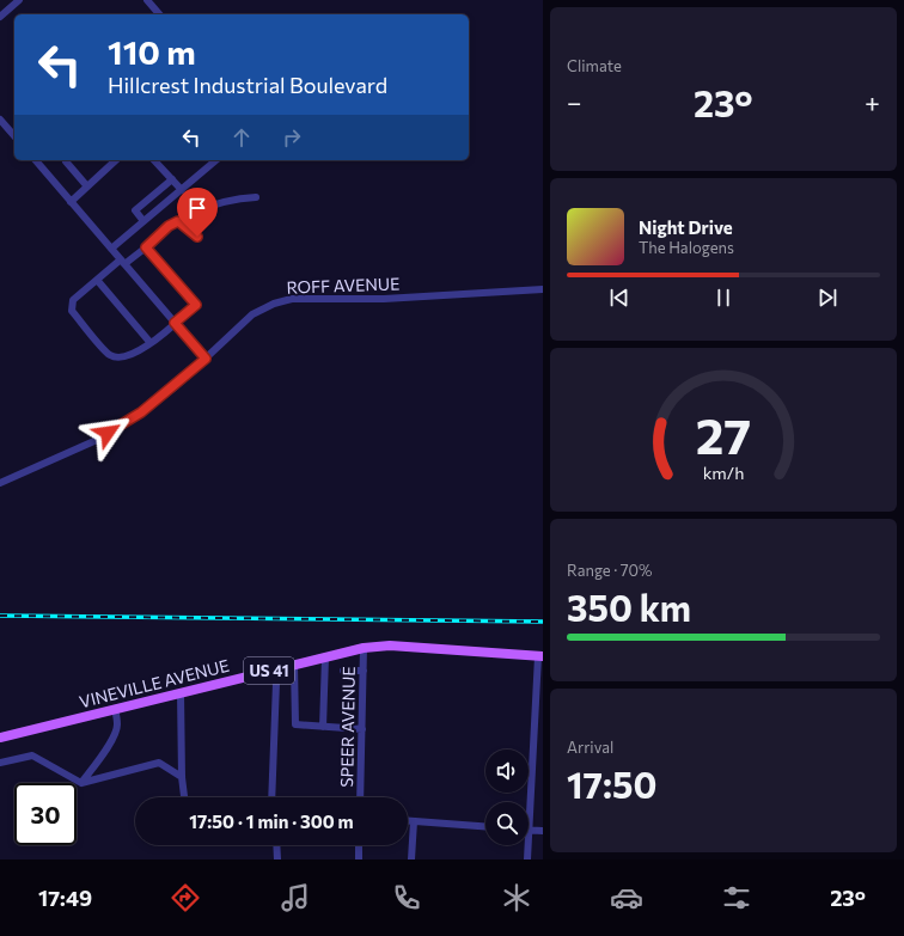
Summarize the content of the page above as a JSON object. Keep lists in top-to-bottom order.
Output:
{
  "streets": {
    "main road": ["US 41", "VINEVILLE AVENUE"],
    "street": ["ROFF AVENUE", "SPEER AVENUE"]
  },
  "crossings": [
    ["VINEVILLE AVENUE", "SPEER AVENUE"]
  ],
  "page": {
    "tile": [
      "Climate",
      ["Range · 70%", "350 km"],
      ["Arrival", "17:50"]
    ],
    "turn": ["110 m", "Hillcrest Industrial Boulevard"],
    "heat": ["−", "23°", "+"],
    "song": ["Night Drive", "The Halogens"],
    "limit": "30",
    "trip": "17:50 · 1 min · 300 m",
    "tabs": ["17:49", "23°"],
    "gauge": ["27", "km/h"]
  }
}
